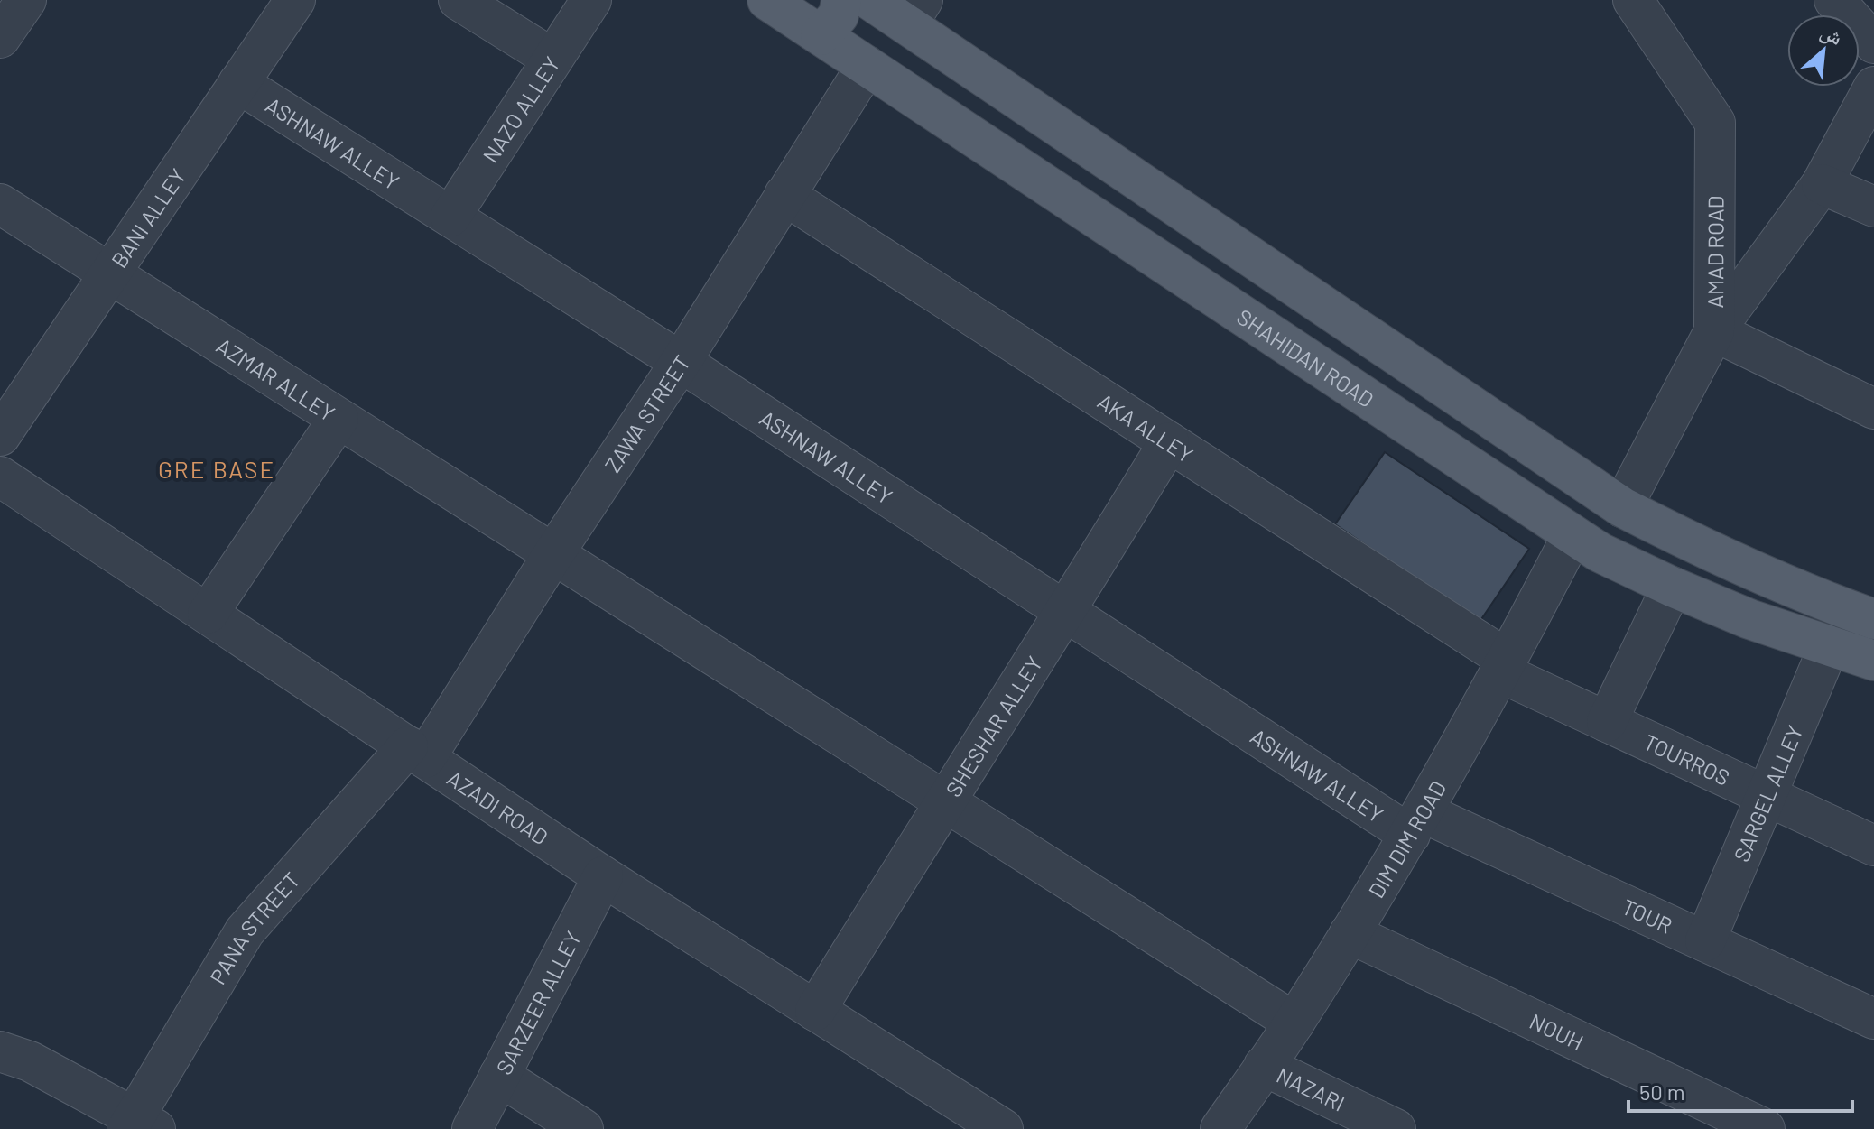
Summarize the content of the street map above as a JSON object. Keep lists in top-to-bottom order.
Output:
{
  "streets": {
    "main road": ["SHAHIDAN ROAD"],
    "street": [
      "NAZO ALLEY",
      "ASHNAW ALLEY",
      "BANI ALLEY",
      "AMAD ROAD",
      "AZMAR ALLEY",
      "ZAWA STREET",
      "AKA ALLEY",
      "SHESHAR ALLEY",
      "TOURROS",
      "SARGEL ALLEY",
      "AZADI ROAD",
      "DIM DIM ROAD",
      "TOUR",
      "PANA STREET",
      "SARZEER ALLEY",
      "NOUH",
      "NAZARI"
    ]
  },
  "crossings": [
    ["NAZO ALLEY", "ASHNAW ALLEY"],
    ["ASHNAW ALLEY", "BANI ALLEY"],
    ["ASHNAW ALLEY", "ZAWA STREET"],
    ["ASHNAW ALLEY", "SHESHAR ALLEY"],
    ["ASHNAW ALLEY", "DIM DIM ROAD"],
    ["ASHNAW ALLEY", "TOUR"],
    ["BANI ALLEY", "AZMAR ALLEY"],
    ["SHAHIDAN ROAD", "ZAWA STREET"],
    ["SHAHIDAN ROAD", "SARGEL ALLEY"],
    ["SHAHIDAN ROAD", "DIM DIM ROAD"],
    ["AZMAR ALLEY", "ZAWA STREET"],
    ["AZMAR ALLEY", "SHESHAR ALLEY"],
    ["AZMAR ALLEY", "DIM DIM ROAD"],
    ["ZAWA STREET", "AKA ALLEY"],
    ["ZAWA STREET", "AZADI ROAD"],
    ["ZAWA STREET", "PANA STREET"],
    ["AKA ALLEY", "SHESHAR ALLEY"],
    ["AKA ALLEY", "TOURROS"],
    ["AKA ALLEY", "DIM DIM ROAD"],
    ["SHESHAR ALLEY", "AZADI ROAD"],
    ["TOURROS", "SARGEL ALLEY"],
    ["TOURROS", "DIM DIM ROAD"],
    ["SARGEL ALLEY", "TOUR"],
    ["AZADI ROAD", "PANA STREET"],
    ["AZADI ROAD", "SARZEER ALLEY"],
    ["DIM DIM ROAD", "TOUR"],
    ["DIM DIM ROAD", "NOUH"],
    ["DIM DIM ROAD", "NAZARI"]
  ],
  "districts": ["GRE BASE"],
  "scale_bar": "50 m",
  "north": "top right"
}
